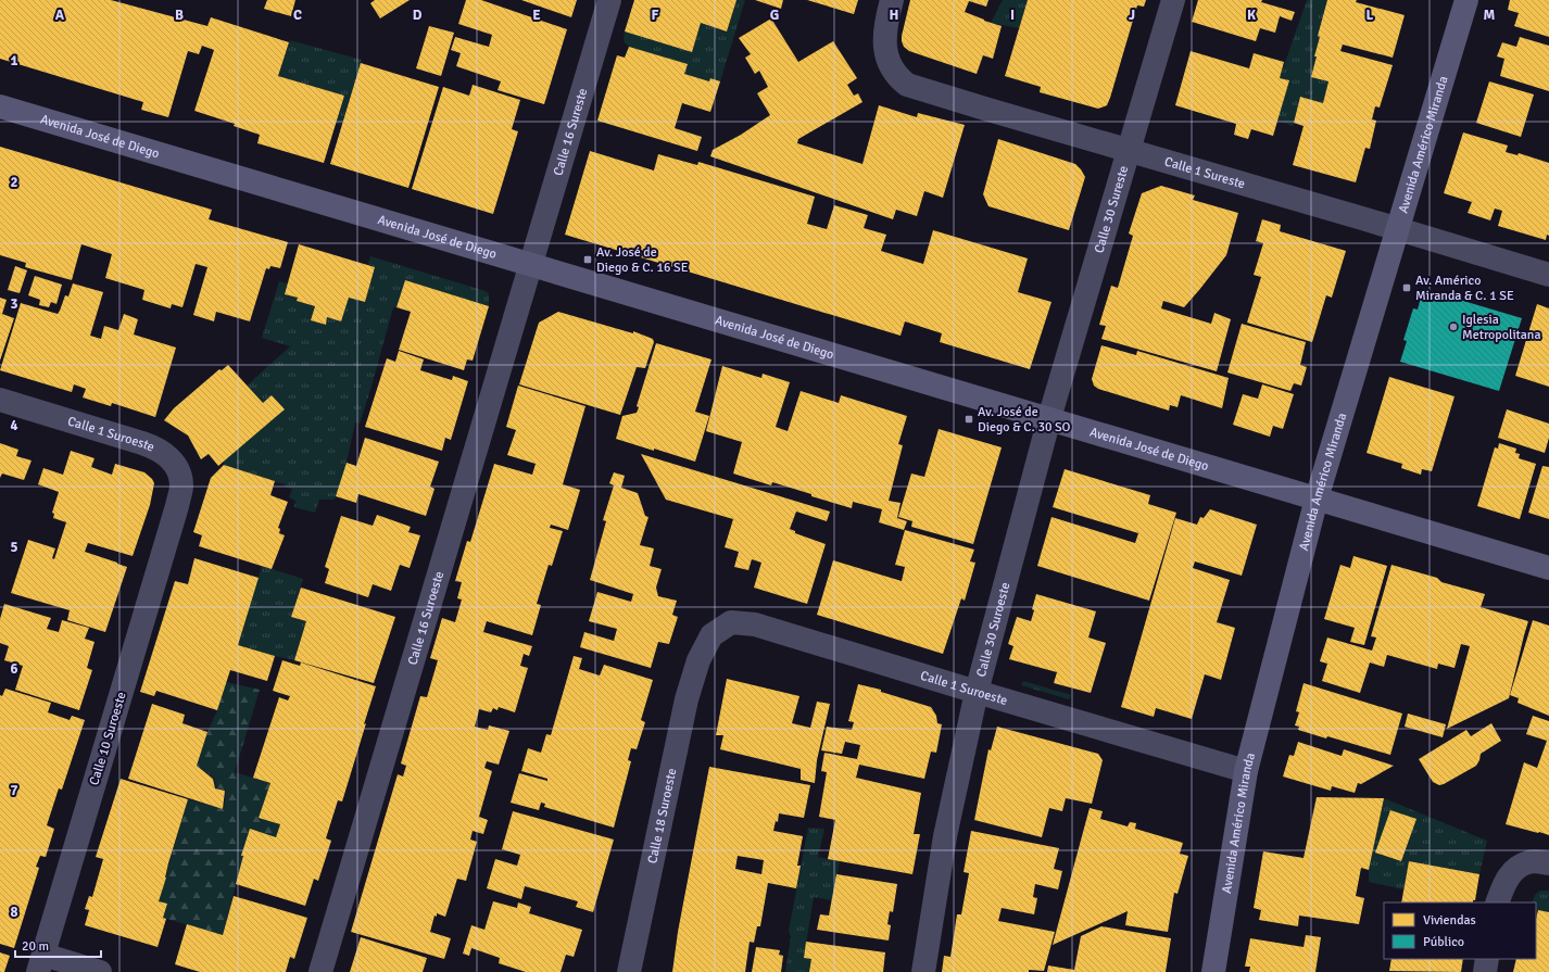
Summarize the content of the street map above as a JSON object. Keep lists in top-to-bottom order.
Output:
{
  "streets": {
    "main road": ["Avenida José de Diego", "Avenida Américo Miranda"],
    "street": [
      "Calle 16 Sureste",
      "Calle 1 Sureste",
      "Calle 30 Sureste",
      "Calle 1 Suroeste",
      "Calle 16 Suroeste",
      "Calle 30 Suroeste",
      "Calle 10 Suroeste",
      "Calle 18 Suroeste"
    ]
  },
  "crossings": [
    ["Calle 16 Sureste", "Avenida José de Diego"],
    ["Calle 16 Sureste", "Calle 16 Suroeste"],
    ["Avenida José de Diego", "Avenida Américo Miranda"],
    ["Avenida José de Diego", "Calle 30 Sureste"],
    ["Avenida José de Diego", "Calle 16 Suroeste"],
    ["Avenida José de Diego", "Calle 30 Suroeste"],
    ["Avenida Américo Miranda", "Calle 1 Sureste"],
    ["Avenida Américo Miranda", "Calle 1 Suroeste"],
    ["Calle 1 Sureste", "Calle 30 Sureste"],
    ["Calle 30 Sureste", "Calle 30 Suroeste"],
    ["Calle 1 Suroeste", "Calle 30 Suroeste"],
    ["Calle 1 Suroeste", "Calle 10 Suroeste"],
    ["Calle 1 Suroeste", "Calle 18 Suroeste"]
  ],
  "places": {
    "transit": ["Av. José de Diego & C. 16 SE", "Av. Américo Miranda & C. 1 SE", "Av. José de Diego & C. 30 SO"],
    "other": ["Iglesia Metropolitana"]
  },
  "legend": ["Viviendas", "Público"],
  "scale_bar": "20 m",
  "grid": {
    "columns": [
      "A",
      "B",
      "C",
      "D",
      "E",
      "F",
      "G",
      "H",
      "I",
      "J",
      "K",
      "L",
      "M"
    ],
    "rows": [
      "1",
      "2",
      "3",
      "4",
      "5",
      "6",
      "7",
      "8"
    ]
  }
}
